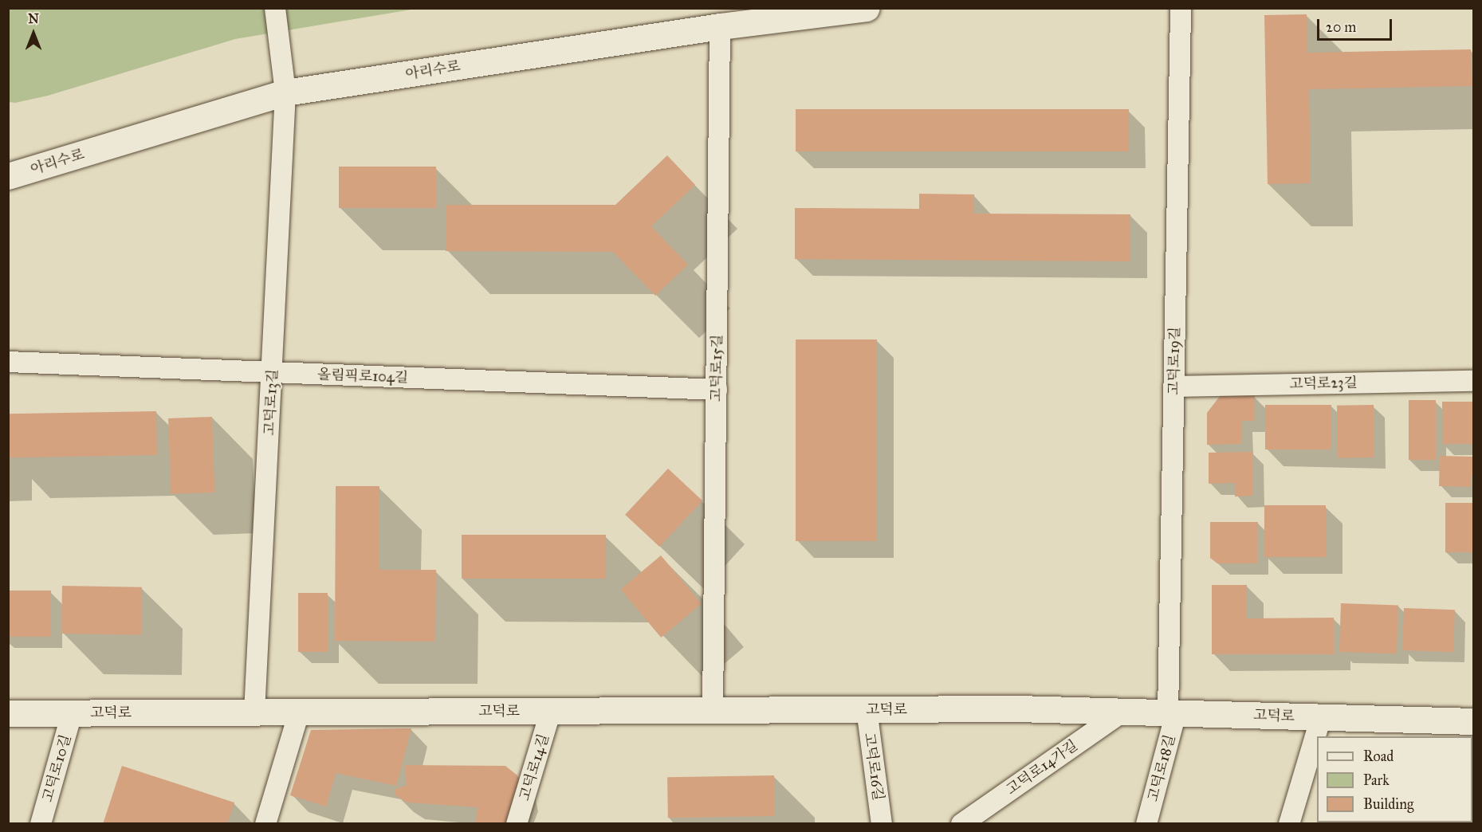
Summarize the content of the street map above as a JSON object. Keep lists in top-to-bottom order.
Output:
{
  "streets": {
    "main road": ["아리수로", "고덕로"],
    "street": [
      "고덕로19길",
      "고덕로15길",
      "올림픽로104길",
      "고덕로23길",
      "고덕로13길",
      "고덕로16길",
      "고덕로14길",
      "고덕로14가길",
      "고덕로10길",
      "고덕로18길"
    ]
  },
  "crossings": [
    ["아리수로", "고덕로15길"],
    ["아리수로", "고덕로13길"],
    ["고덕로19길", "고덕로23길"],
    ["고덕로19길", "고덕로"],
    ["고덕로19길", "고덕로18길"],
    ["고덕로15길", "올림픽로104길"],
    ["고덕로15길", "고덕로"],
    ["올림픽로104길", "고덕로13길"],
    ["고덕로13길", "고덕로"],
    ["고덕로", "고덕로16길"],
    ["고덕로", "고덕로14길"],
    ["고덕로", "고덕로14가길"],
    ["고덕로", "고덕로10길"],
    ["고덕로", "고덕로18길"]
  ],
  "legend": ["Road", "Park", "Building"],
  "scale_bar": "20 m",
  "north": "top"
}
